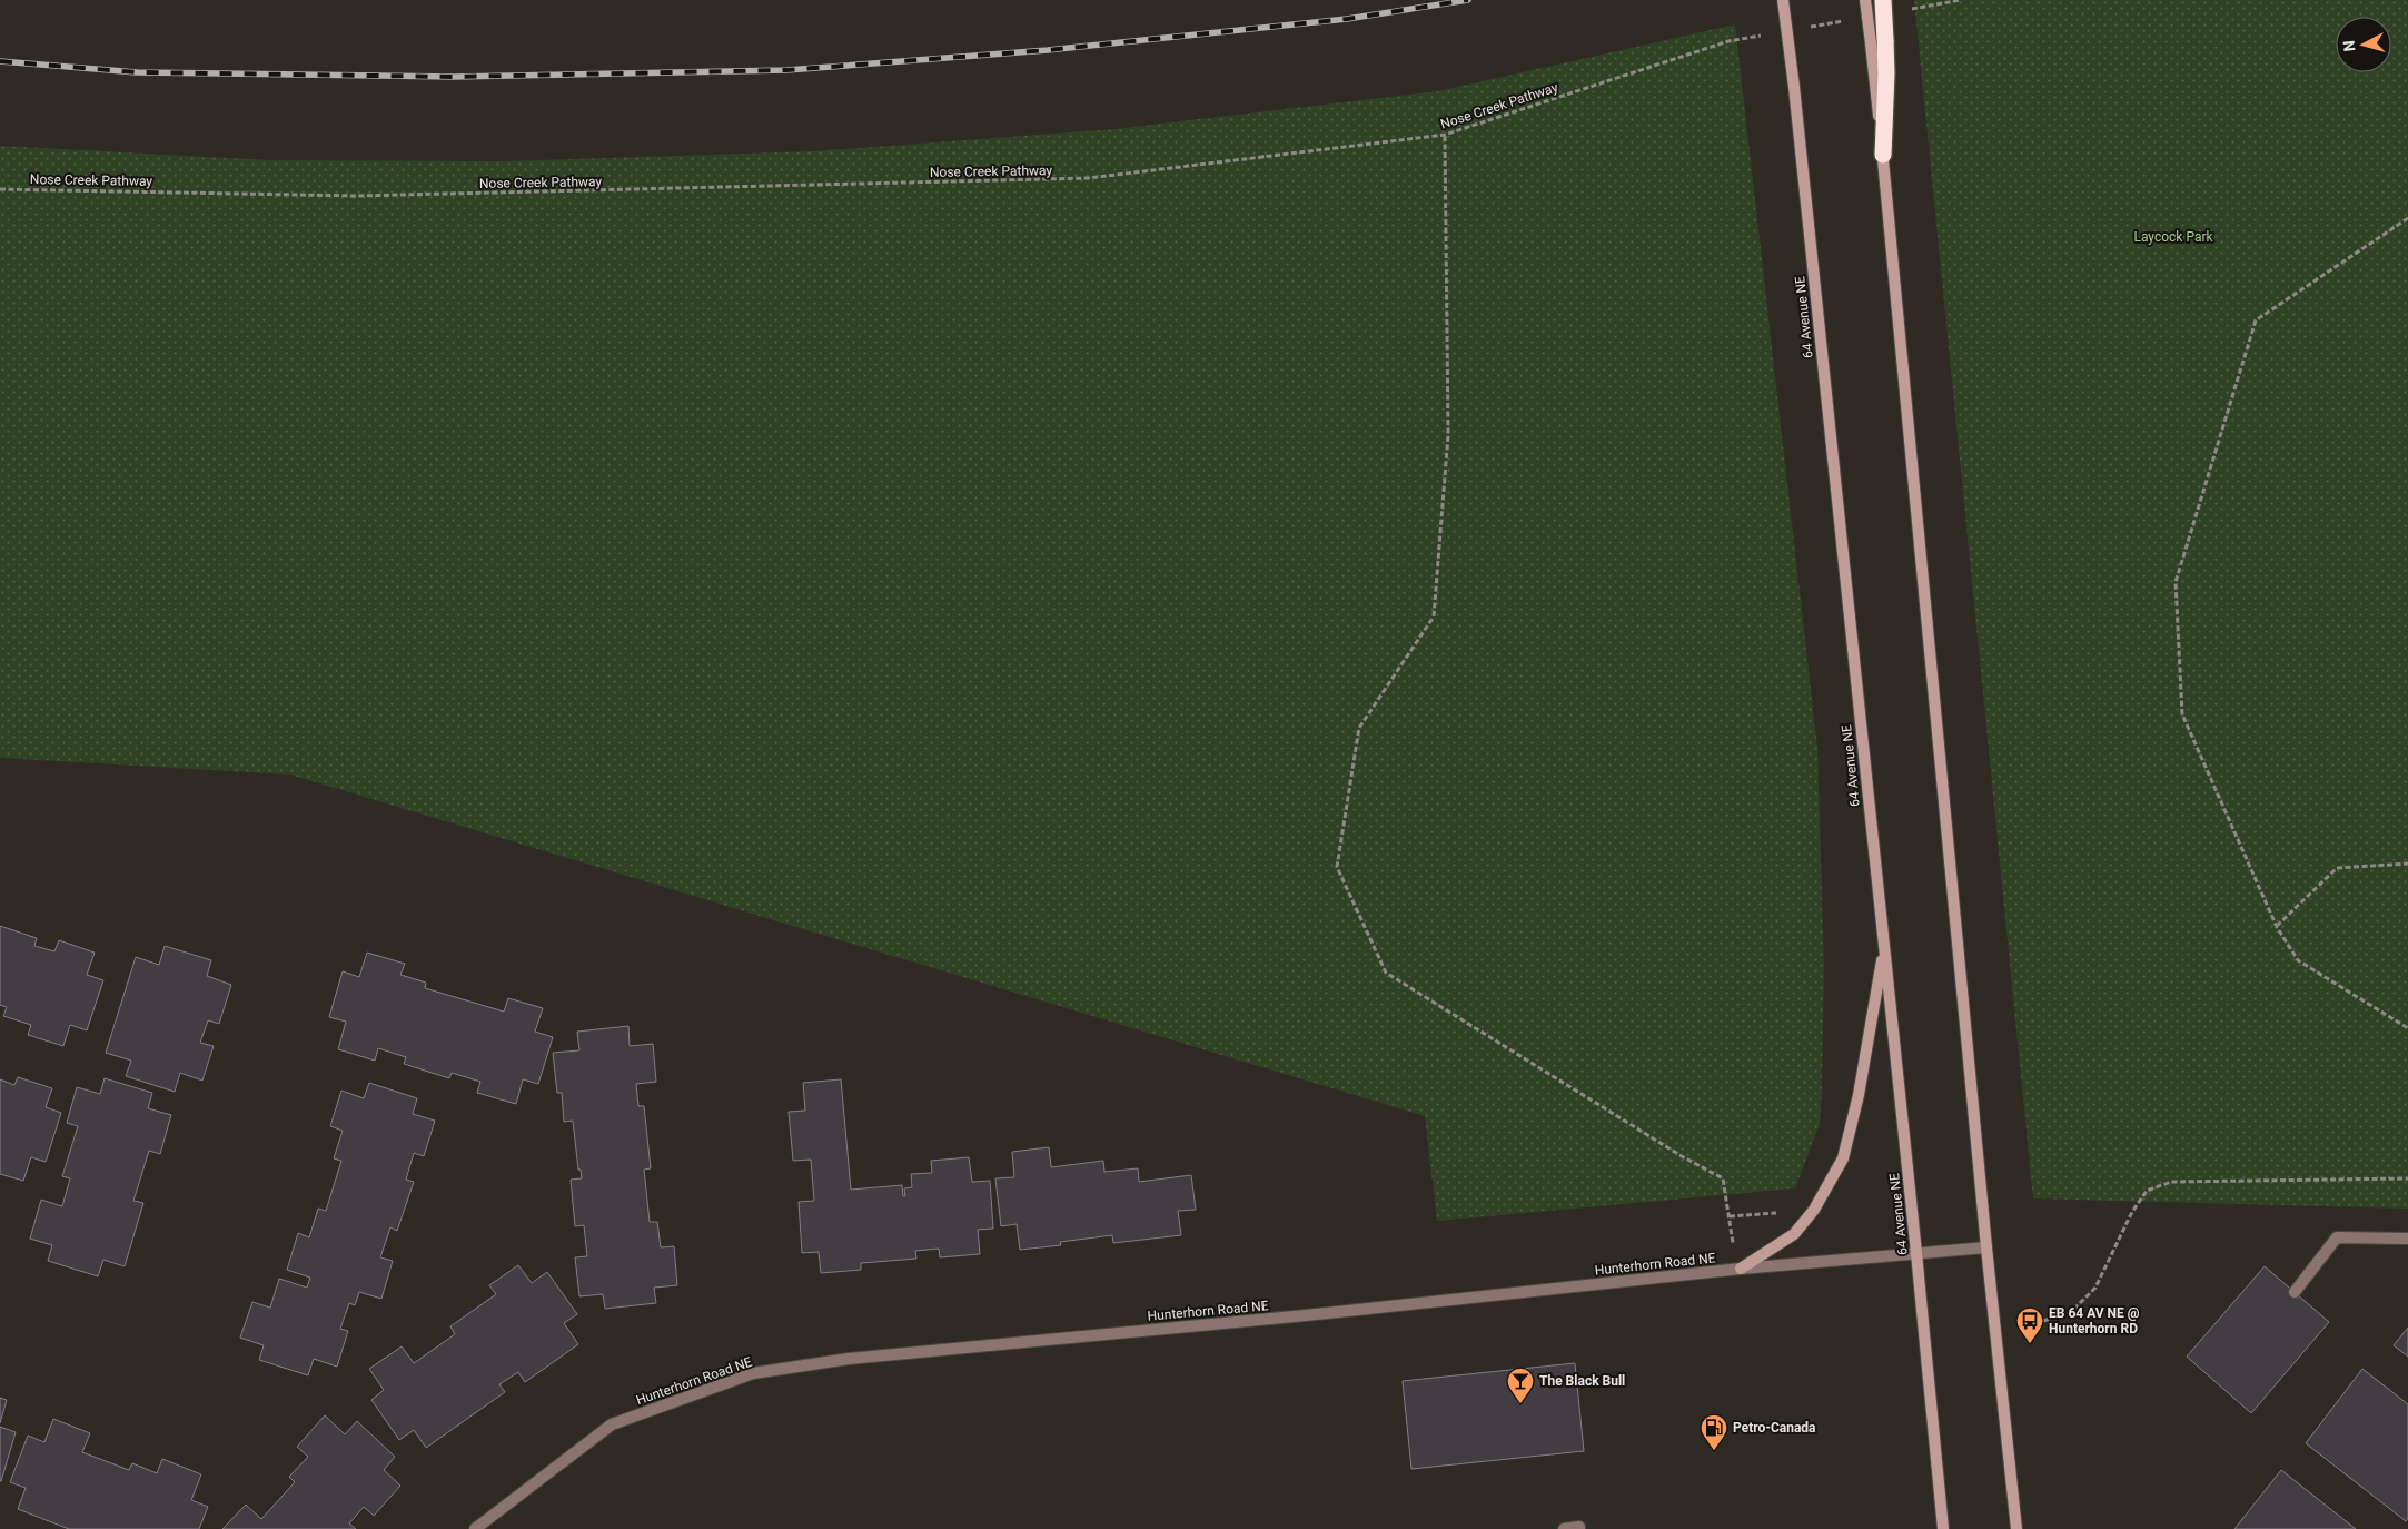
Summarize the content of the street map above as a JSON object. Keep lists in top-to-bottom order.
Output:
{
  "streets": {
    "main road": ["64 Avenue NE"],
    "street": ["Hunterhorn Road NE"],
    "path": ["Nose Creek Pathway"]
  },
  "crossings": [
    ["64 Avenue NE", "Hunterhorn Road NE"]
  ],
  "parks": ["Laycock Park"],
  "places": {
    "bus stop": ["EB 64 AV NE @ Hunterhorn RD"],
    "bar": ["The Black Bull"],
    "fuel station": ["Petro-Canada"]
  },
  "north": "left"
}
